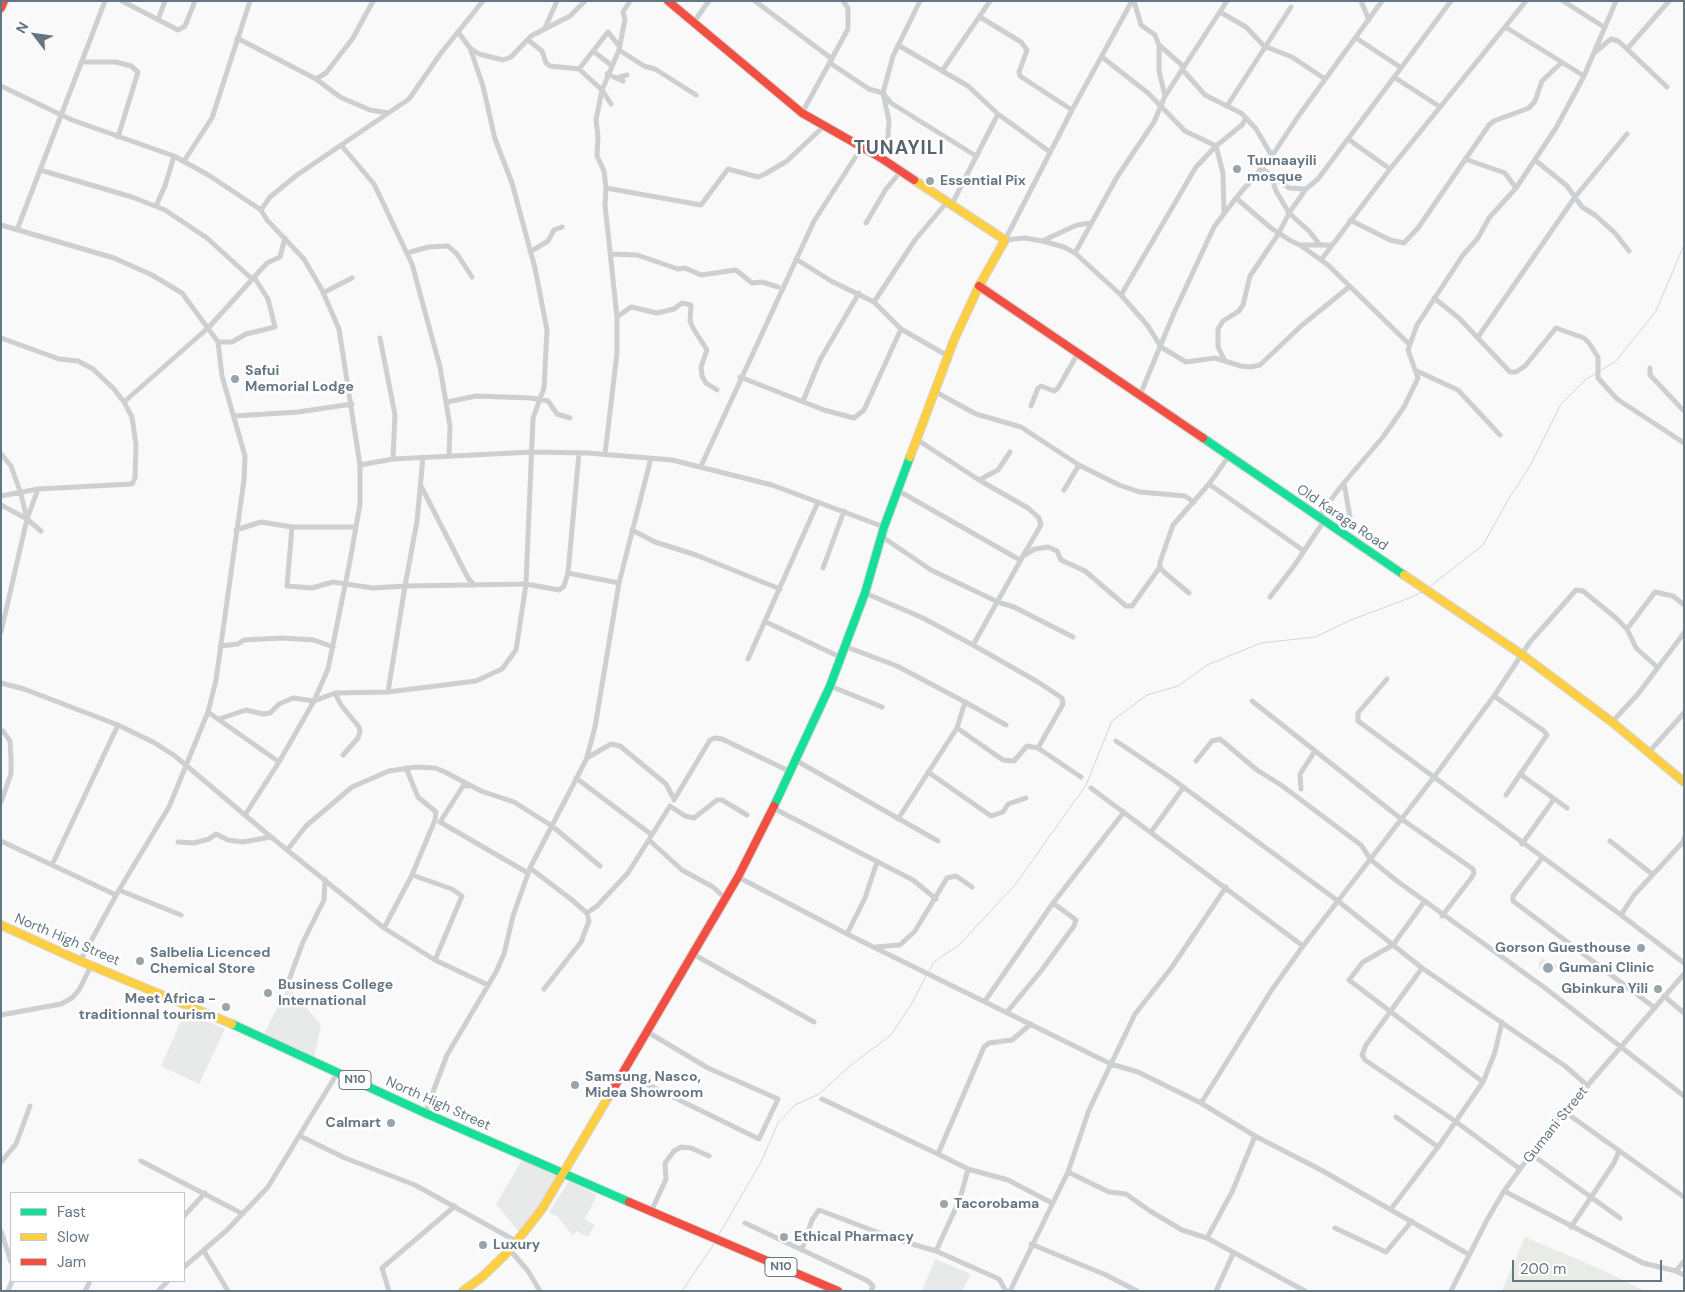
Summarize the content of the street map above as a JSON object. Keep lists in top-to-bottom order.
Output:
{
  "streets": {
    "main road": ["Old Karaga Road", "North High Street", "N10"],
    "street": ["Gumani Street"]
  },
  "districts": ["TUNAYILI"],
  "places": [
    "Tuunaayili mosque",
    "Essential Pix",
    "Safui Memorial Lodge",
    "Gorson Guesthouse",
    "Salbelia Licenced Chemical Store",
    "Gumani Clinic",
    "Gbinkura Yili",
    "Business College International",
    "Meet Africa - traditionnal tourism",
    "Samsung, Nasco, Midea Showroom",
    "Calmart",
    "Tacorobama",
    "Ethical Pharmacy",
    "Luxury"
  ],
  "legend": ["Fast", "Slow", "Jam"],
  "scale_bar": "200 m",
  "north": "top left"
}
